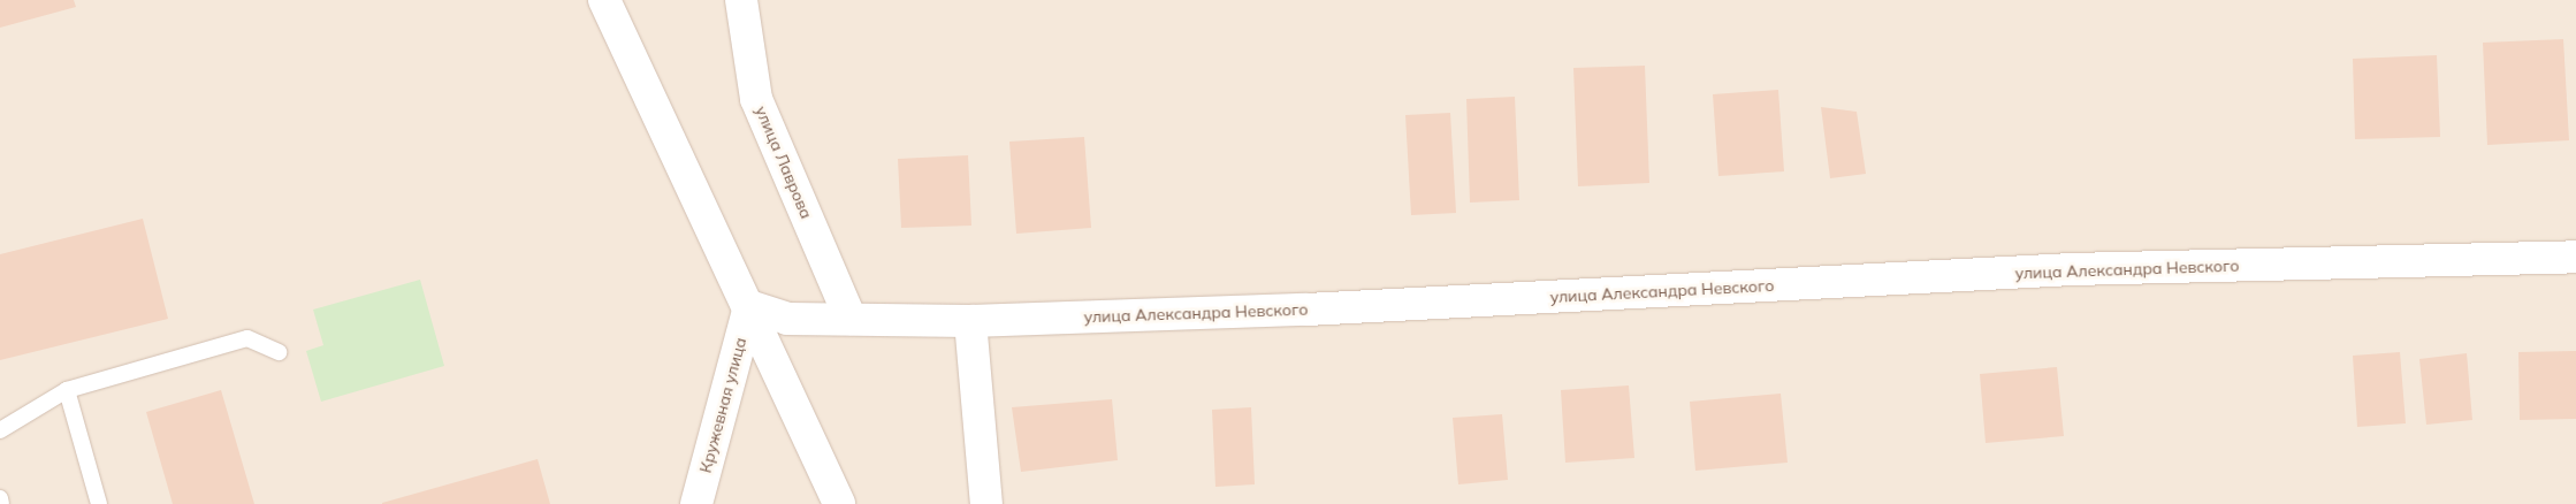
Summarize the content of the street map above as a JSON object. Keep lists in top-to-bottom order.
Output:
{
  "streets": {
    "street": ["улица Лаврова", "улица Александра Невского", "Кружевная улица"]
  },
  "crossings": [
    ["улица Лаврова", "улица Александра Невского"],
    ["улица Александра Невского", "Кружевная улица"]
  ]
}
